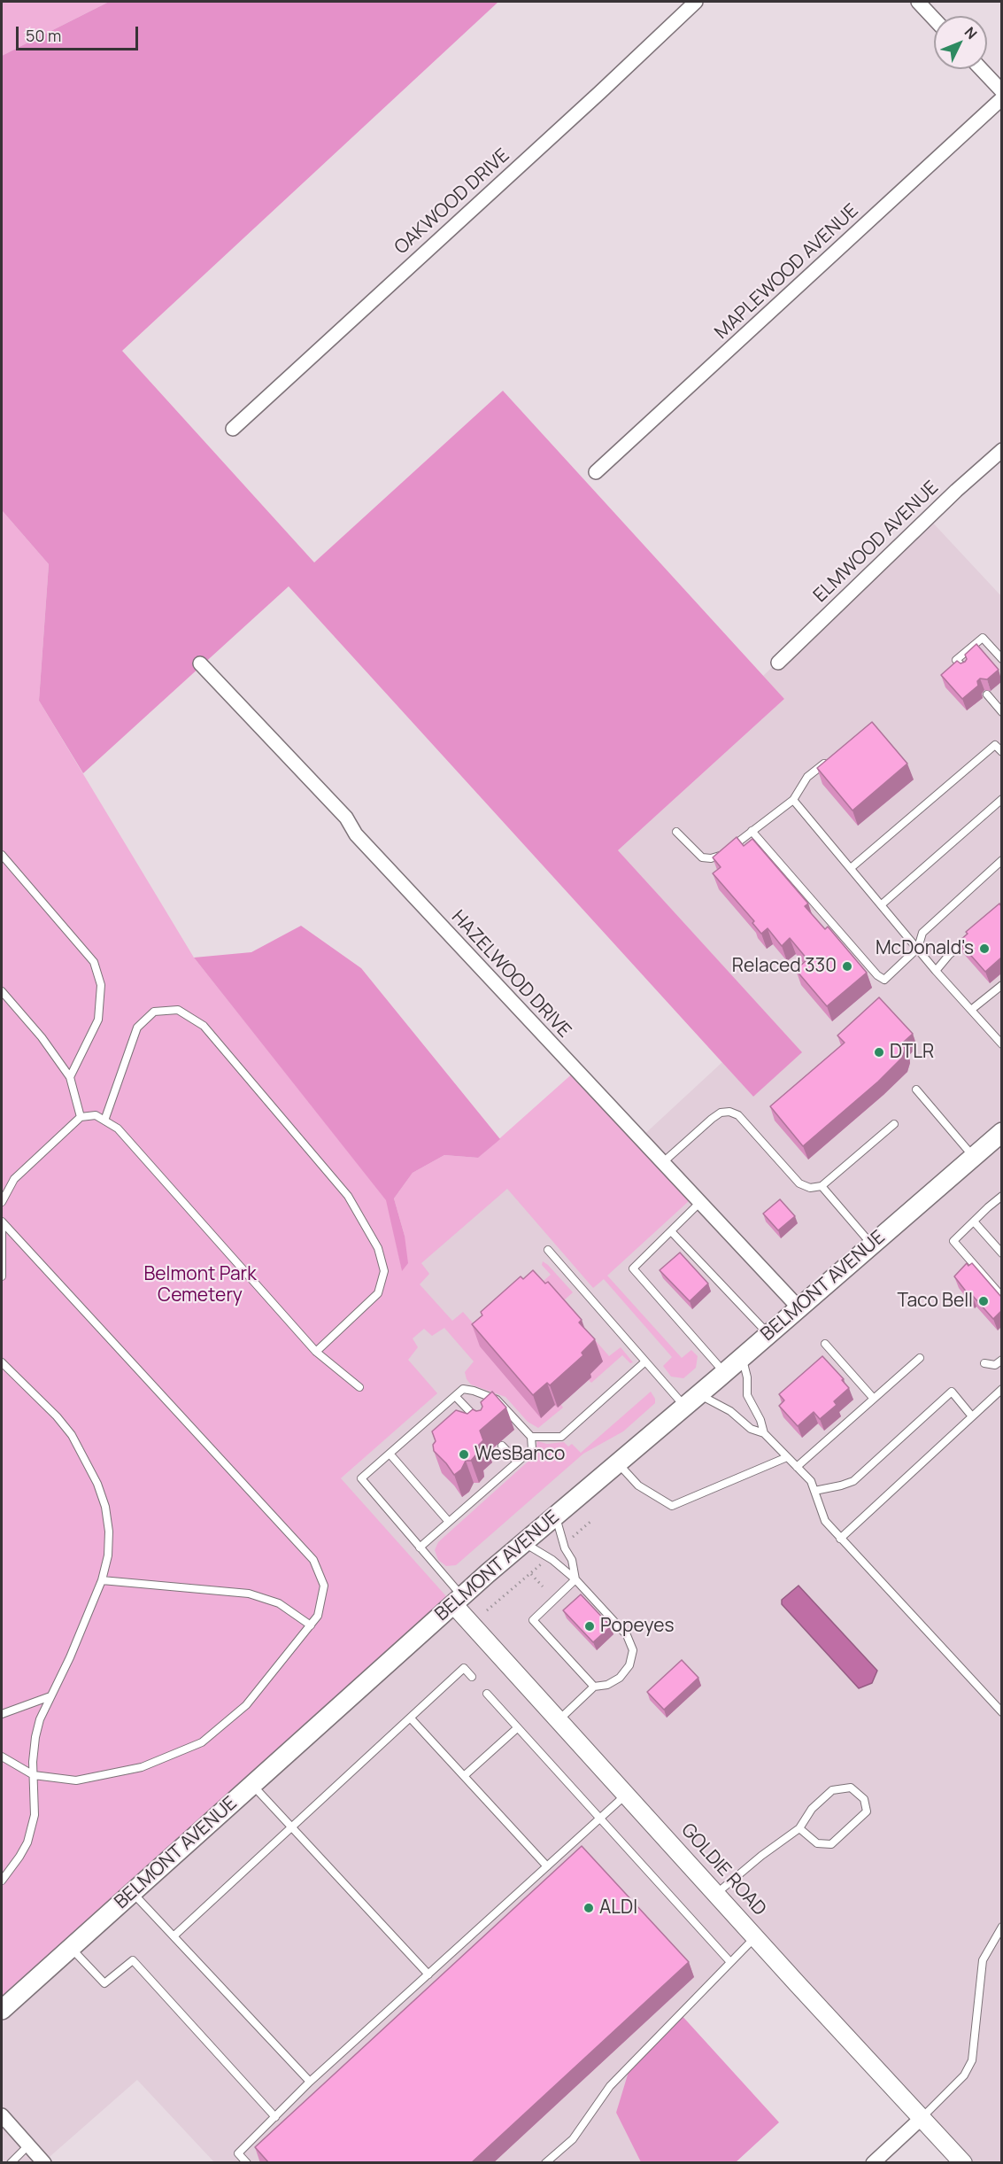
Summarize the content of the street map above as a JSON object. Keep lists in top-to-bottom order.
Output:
{
  "streets": {
    "main road": ["BELMONT AVENUE"],
    "street": [
      "OAKWOOD DRIVE",
      "MAPLEWOOD AVENUE",
      "ELMWOOD AVENUE",
      "HAZELWOOD DRIVE",
      "GOLDIE ROAD"
    ]
  },
  "crossings": [
    ["HAZELWOOD DRIVE", "BELMONT AVENUE"],
    ["BELMONT AVENUE", "GOLDIE ROAD"]
  ],
  "parks": ["Belmont Park Cemetery"],
  "places": [
    "McDonald's",
    "Relaced 330",
    "DTLR",
    "Taco Bell",
    "WesBanco",
    "Popeyes",
    "ALDI"
  ],
  "scale_bar": "50 m",
  "north": "top right"
}
